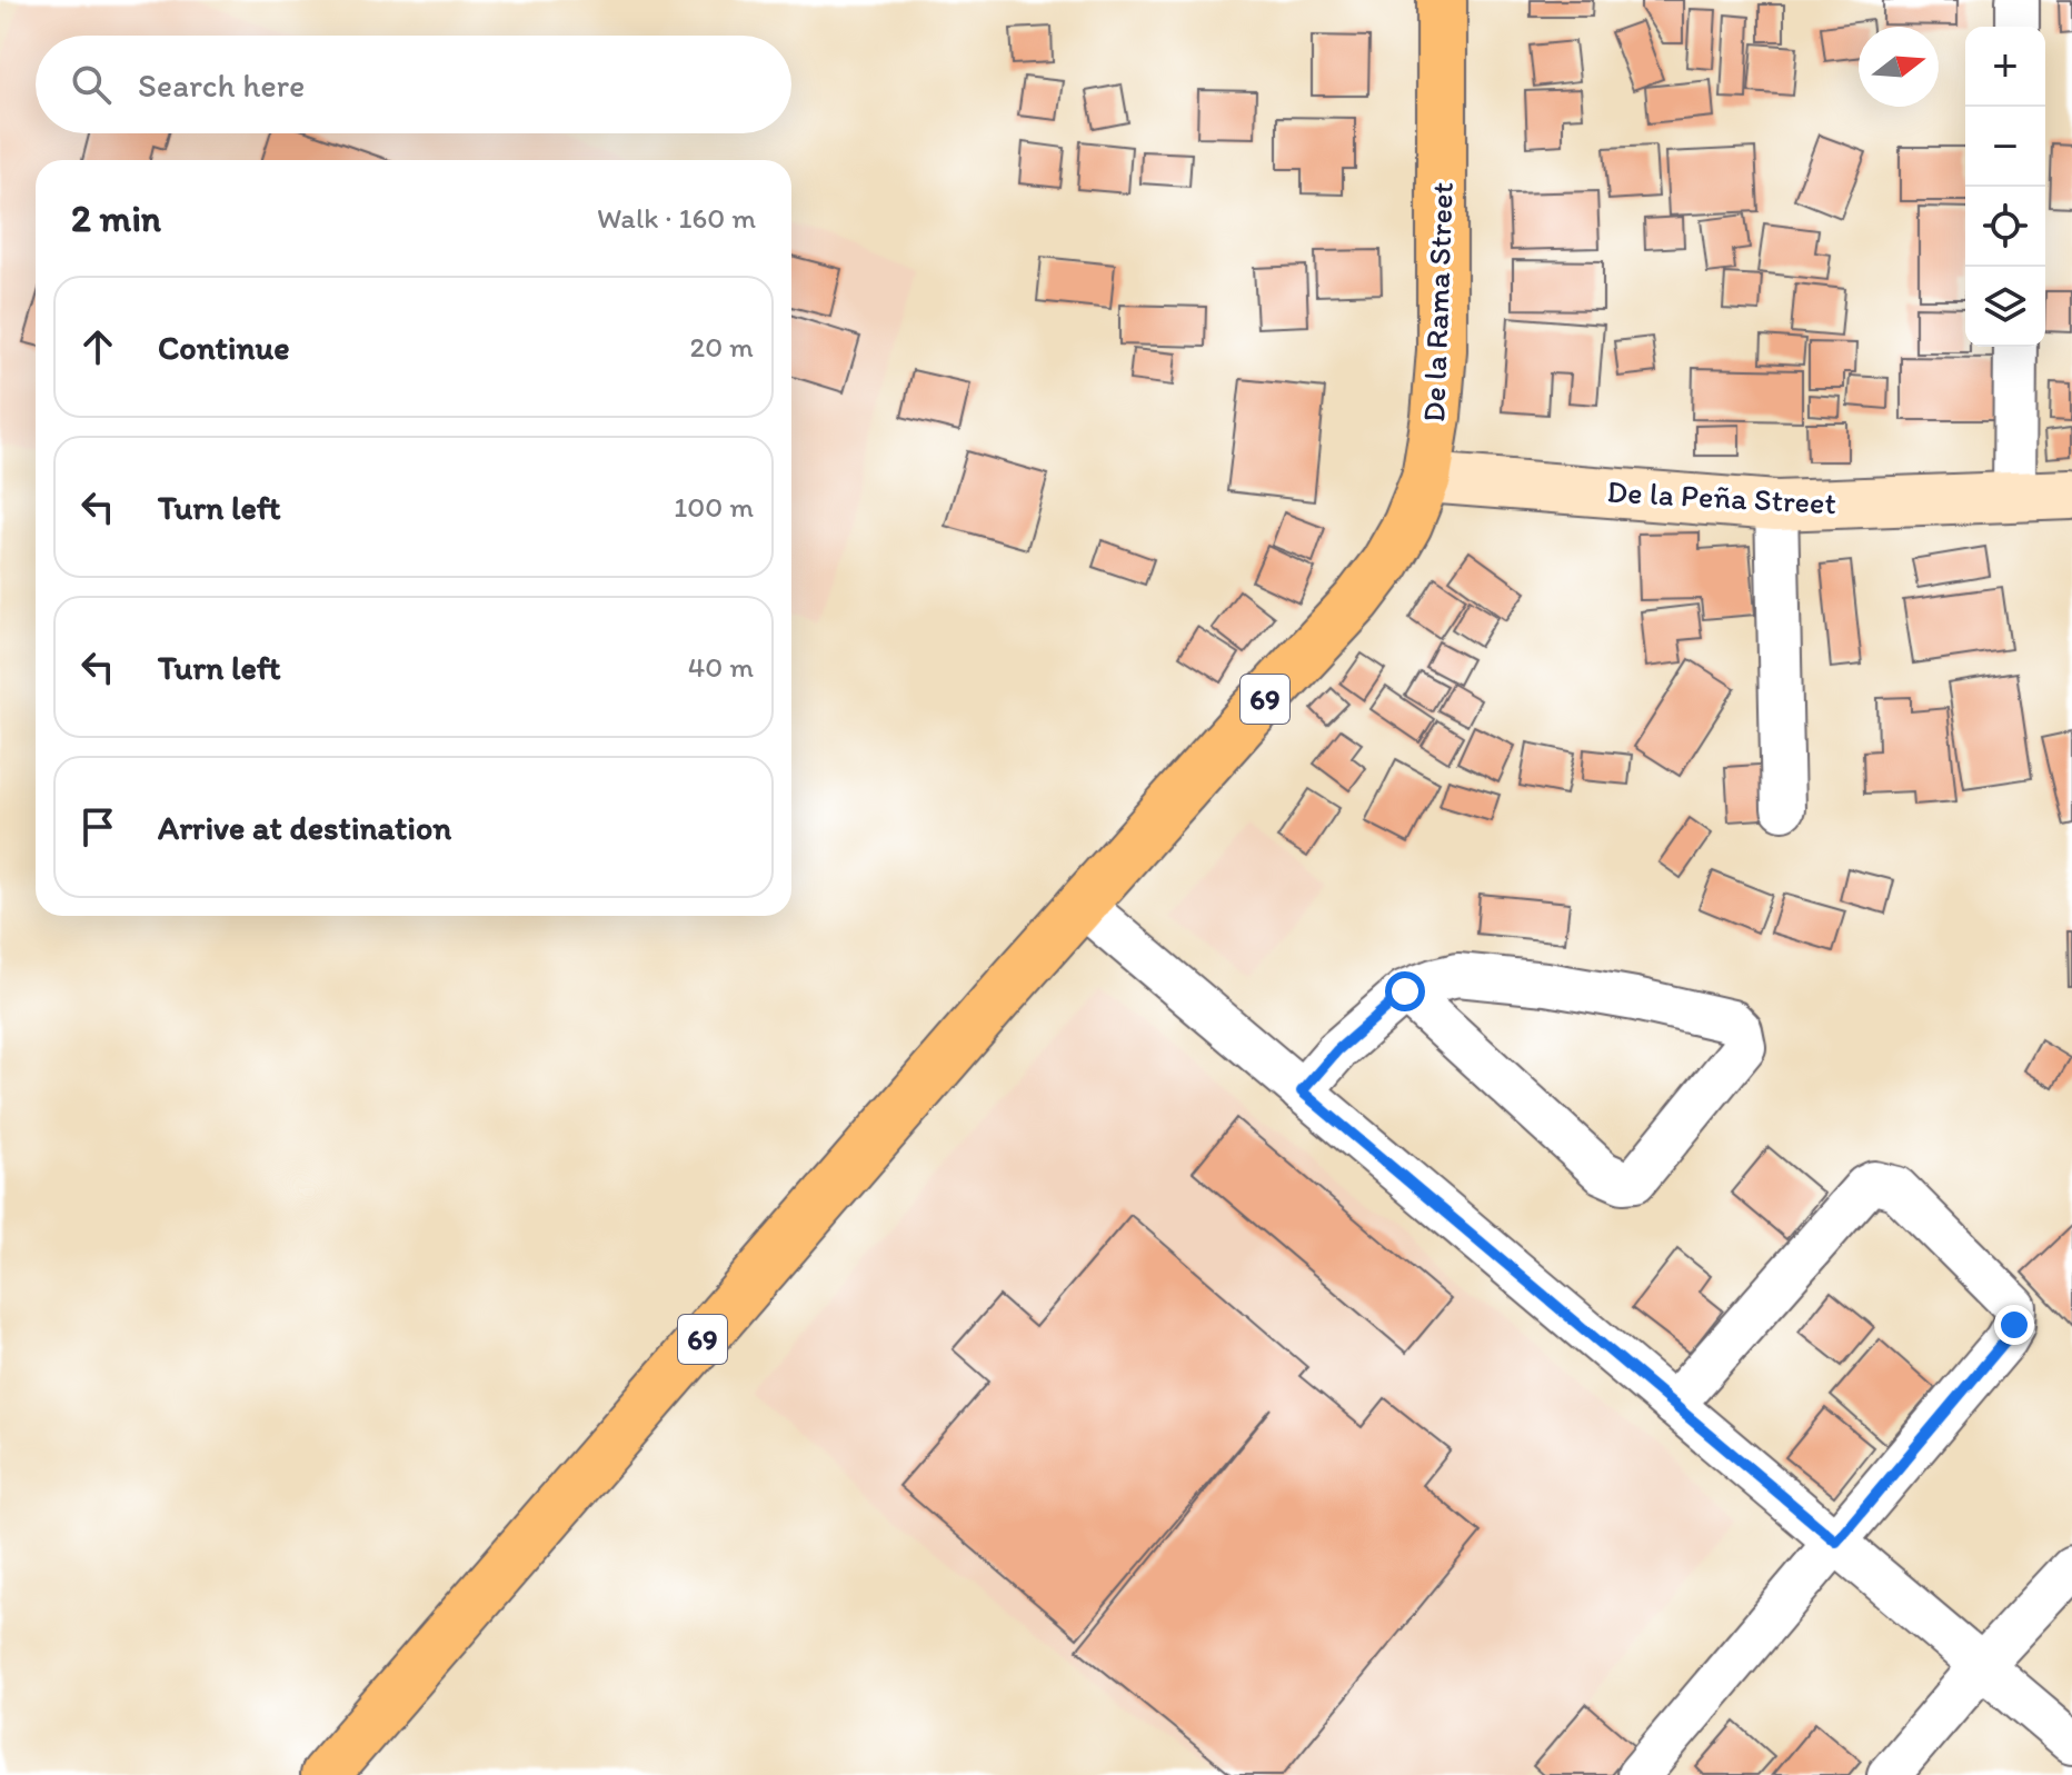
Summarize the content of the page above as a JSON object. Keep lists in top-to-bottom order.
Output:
{
  "streets": {
    "highway": ["De la Rama Street", "69"],
    "street": ["De la Peña Street"]
  },
  "crossings": [
    ["De la Rama Street", "De la Peña Street"],
    ["De la Rama Street", "69"]
  ],
  "north": "right",
  "page": {
    "map_buttons": ["+", "−"],
    "search": "Search here",
    "heading": ["2 min", "Walk · 160 m"],
    "list": [
      ["Continue", "20 m"],
      ["Turn left", "100 m"],
      ["Turn left", "40 m"],
      "Arrive at destination"
    ]
  }
}
